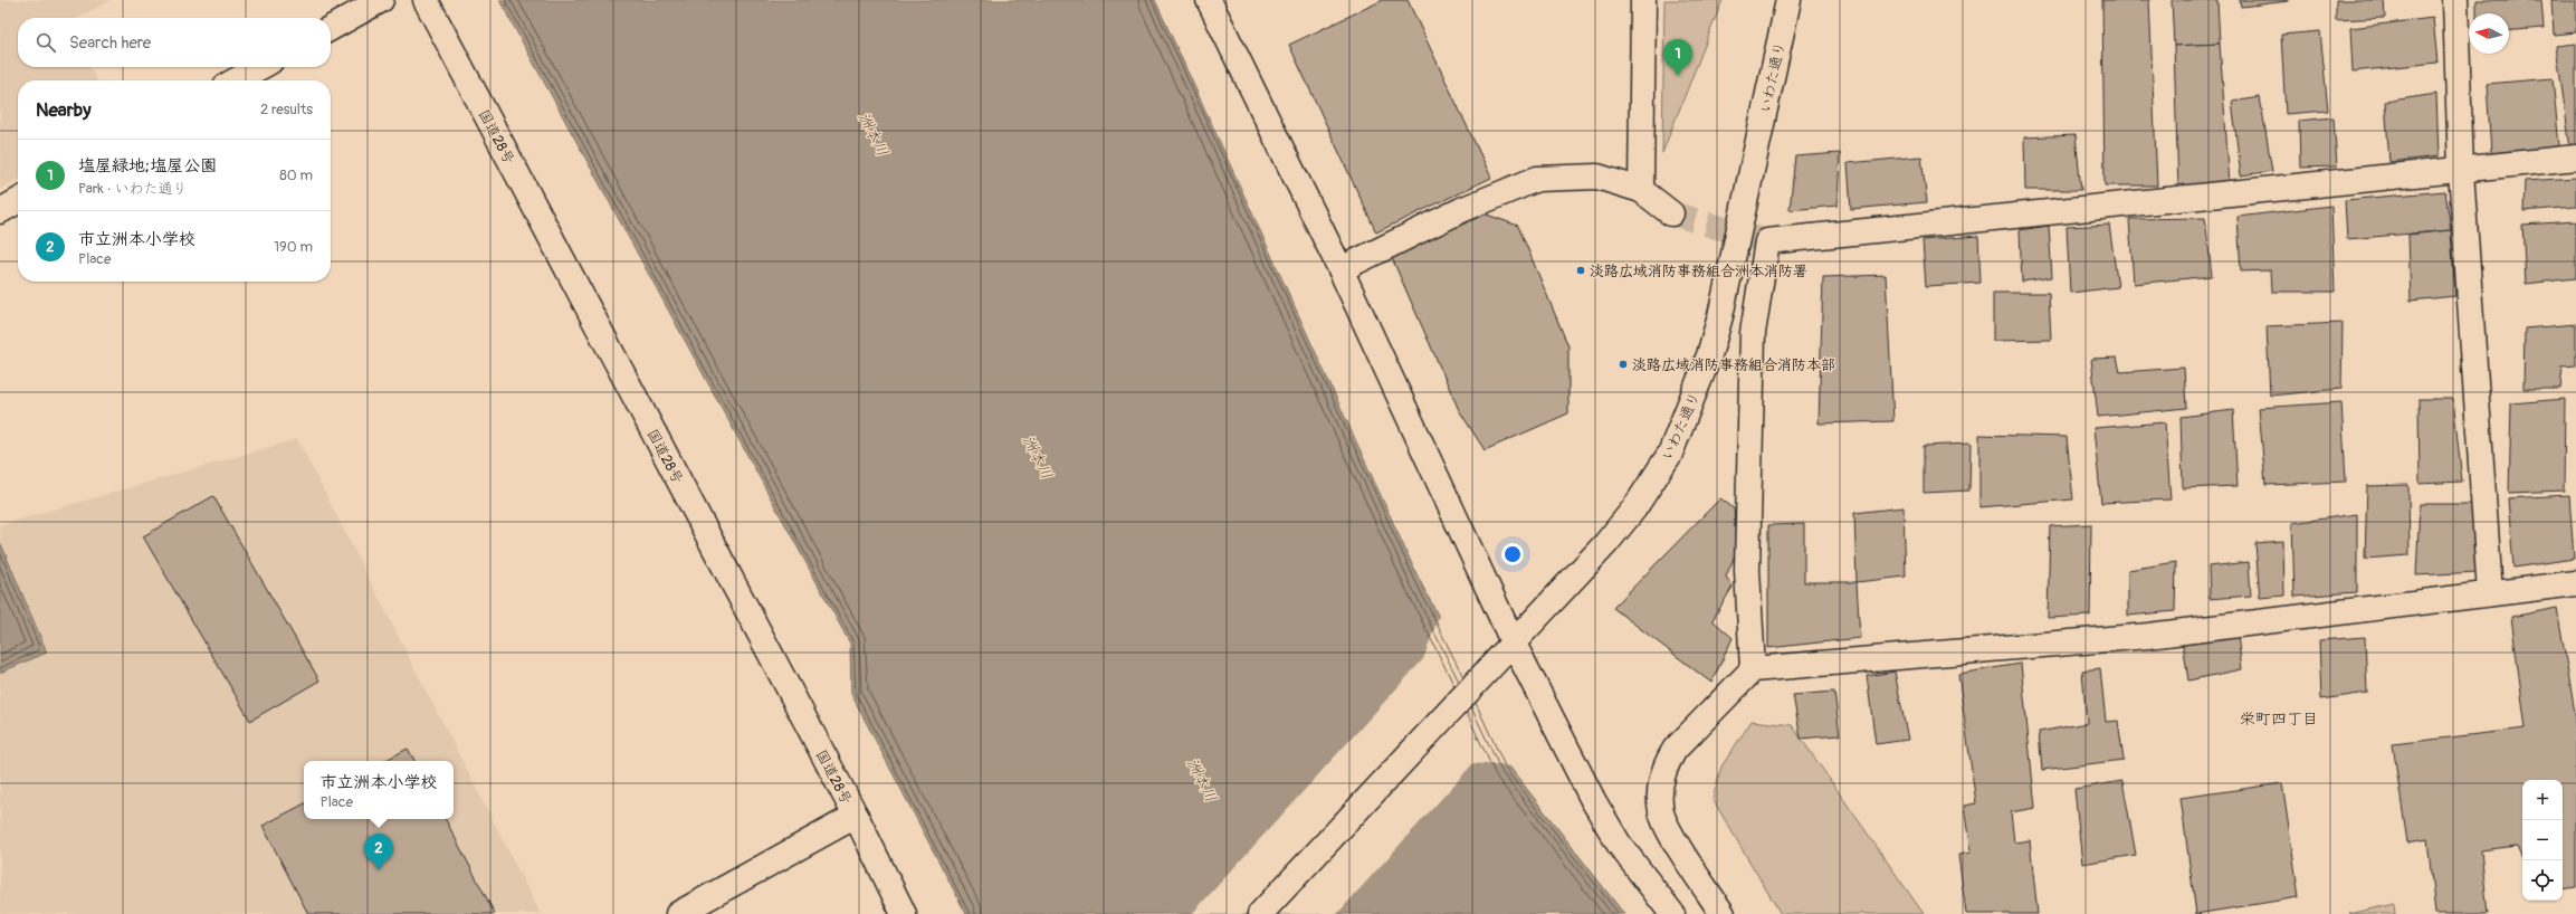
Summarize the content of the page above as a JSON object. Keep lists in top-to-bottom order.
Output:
{
  "streets": {
    "main road": ["いわた通り", "国道28号"]
  },
  "districts": ["栄町四丁目"],
  "water": ["洲本川"],
  "places": ["淡路広域消防事務組合洲本消防署", "淡路広域消防事務組合消防本部"],
  "north": "left",
  "page": {
    "search": "Search here",
    "pins": ["1", "2"],
    "heading": ["Nearby", "2 results"],
    "list": [
      {
        "mark": "1",
        "name": "塩屋緑地;塩屋公園",
        "note": "Park · いわた通り",
        "value": "80 m"
      },
      {
        "mark": "2",
        "name": "市立洲本小学校",
        "note": "Place",
        "value": "190 m"
      }
    ],
    "popup": ["市立洲本小学校", "Place"],
    "map_buttons": ["+", "−"]
  }
}
